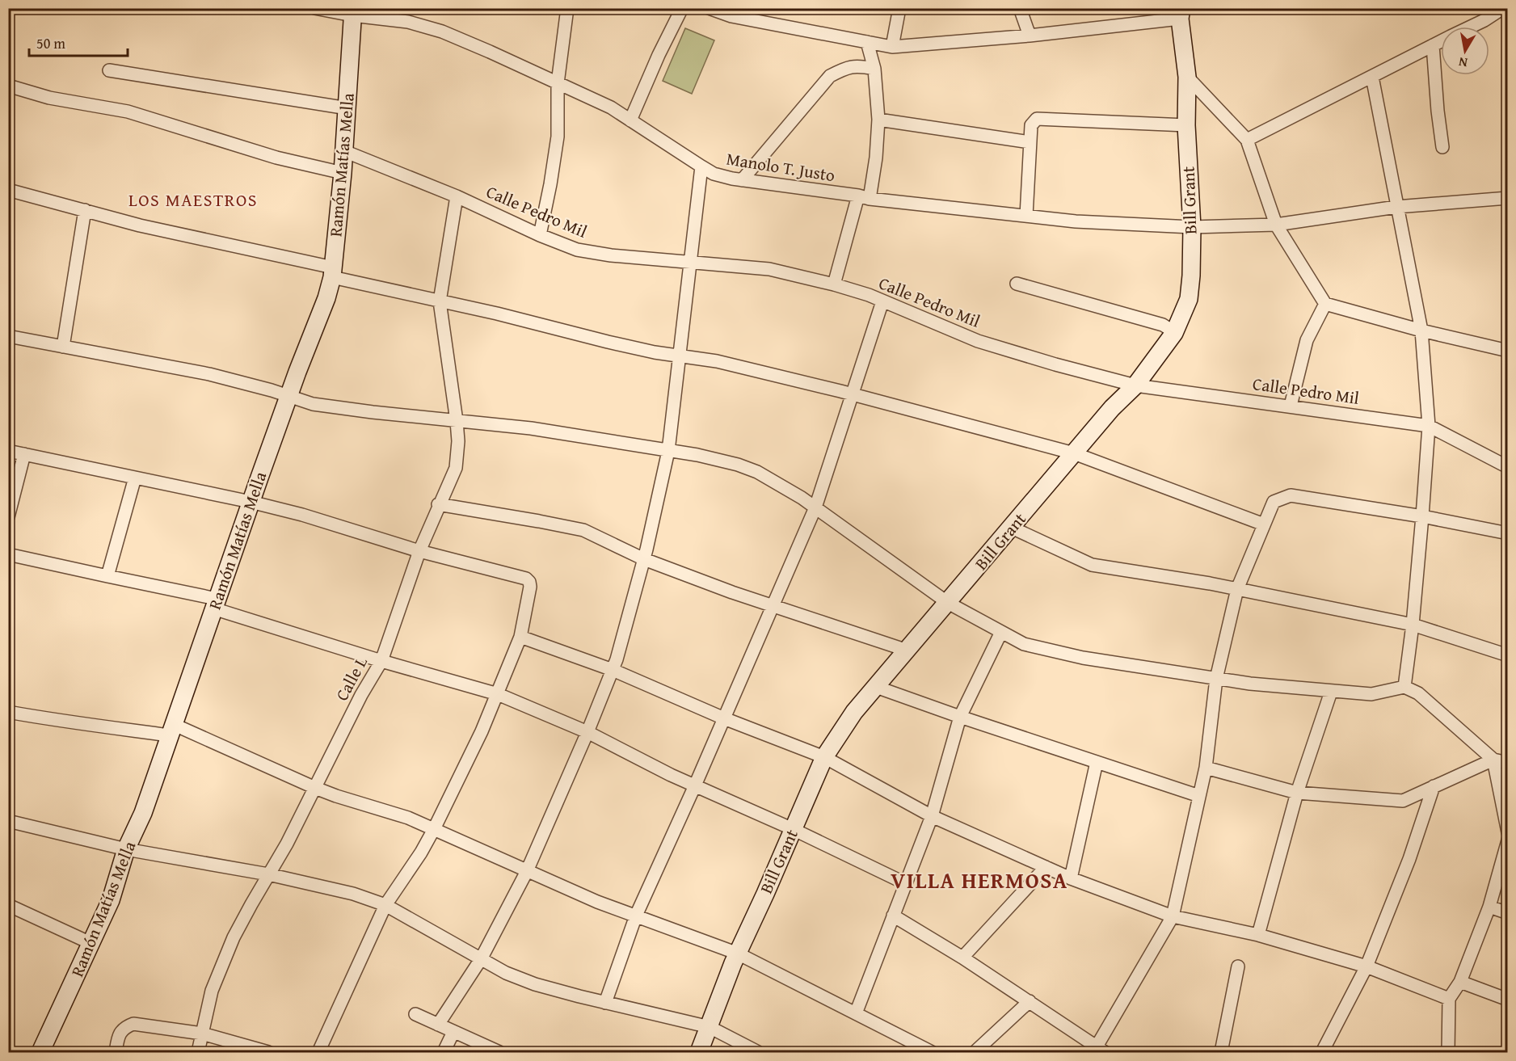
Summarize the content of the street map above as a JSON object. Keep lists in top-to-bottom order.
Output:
{
  "streets": {
    "street": [
      "Ramón Matías Mella",
      "Manolo T. Justo",
      "Bill Grant",
      "Calle Pedro Mil",
      "Calle L"
    ]
  },
  "crossings": [
    ["Ramón Matías Mella", "Manolo T. Justo"],
    ["Ramón Matías Mella", "Calle Pedro Mil"],
    ["Manolo T. Justo", "Bill Grant"],
    ["Bill Grant", "Calle Pedro Mil"],
    ["Calle Pedro Mil", "Calle L"]
  ],
  "districts": ["LOS MAESTROS", "VILLA HERMOSA"],
  "scale_bar": "50 m",
  "north": "bottom"
}
